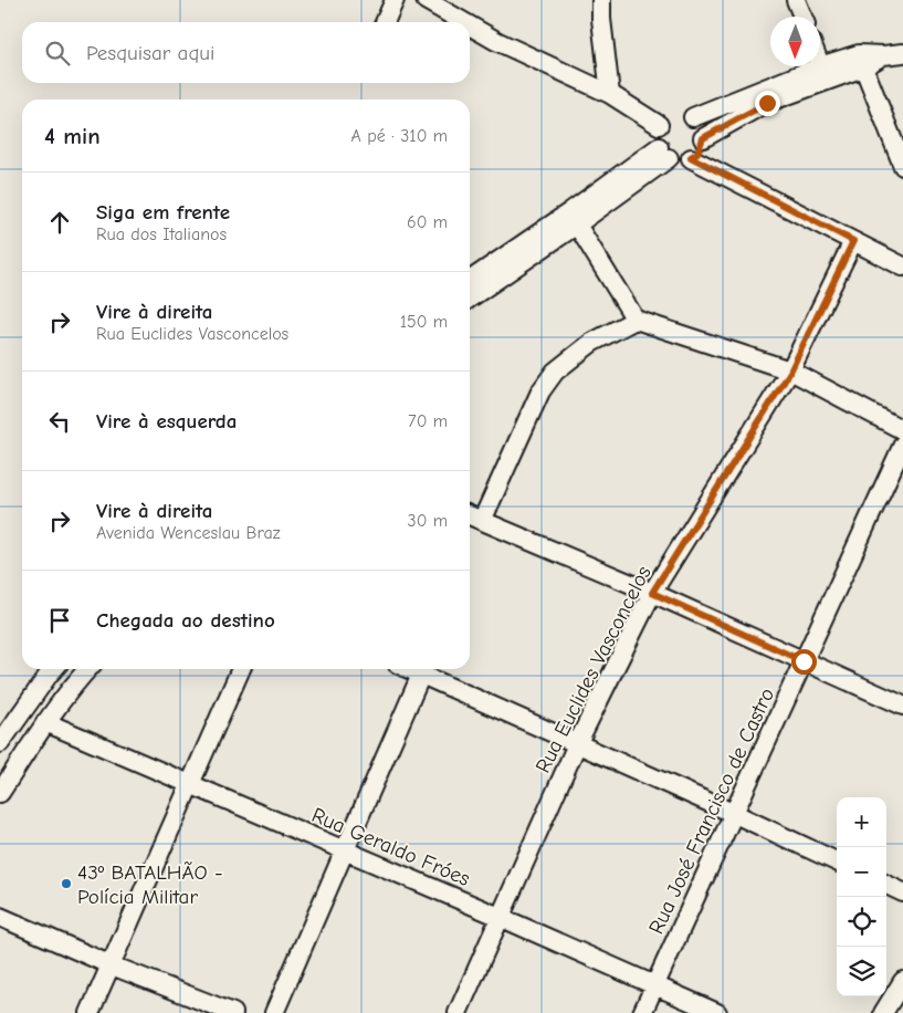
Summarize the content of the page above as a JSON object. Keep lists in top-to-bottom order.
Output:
{
  "streets": {
    "street": ["Rua Euclides Vasconcelos", "Rua José Francisco de Castro", "Rua Geraldo Fróes"]
  },
  "crossings": [
    ["Rua Euclides Vasconcelos", "Rua Geraldo Fróes"],
    ["Rua José Francisco de Castro", "Rua Geraldo Fróes"]
  ],
  "places": ["43º BATALHÃO - Polícia Militar"],
  "north": "bottom",
  "page": {
    "search": "Pesquisar aqui",
    "heading": ["4 min", "A pé · 310 m"],
    "list": [
      ["Siga em frente", "Rua dos Italianos", "60 m"],
      ["Vire à direita", "Rua Euclides Vasconcelos", "150 m"],
      ["Vire à esquerda", "70 m"],
      ["Vire à direita", "Avenida Wenceslau Braz", "30 m"],
      "Chegada ao destino"
    ],
    "map_buttons": ["+", "−"]
  }
}
